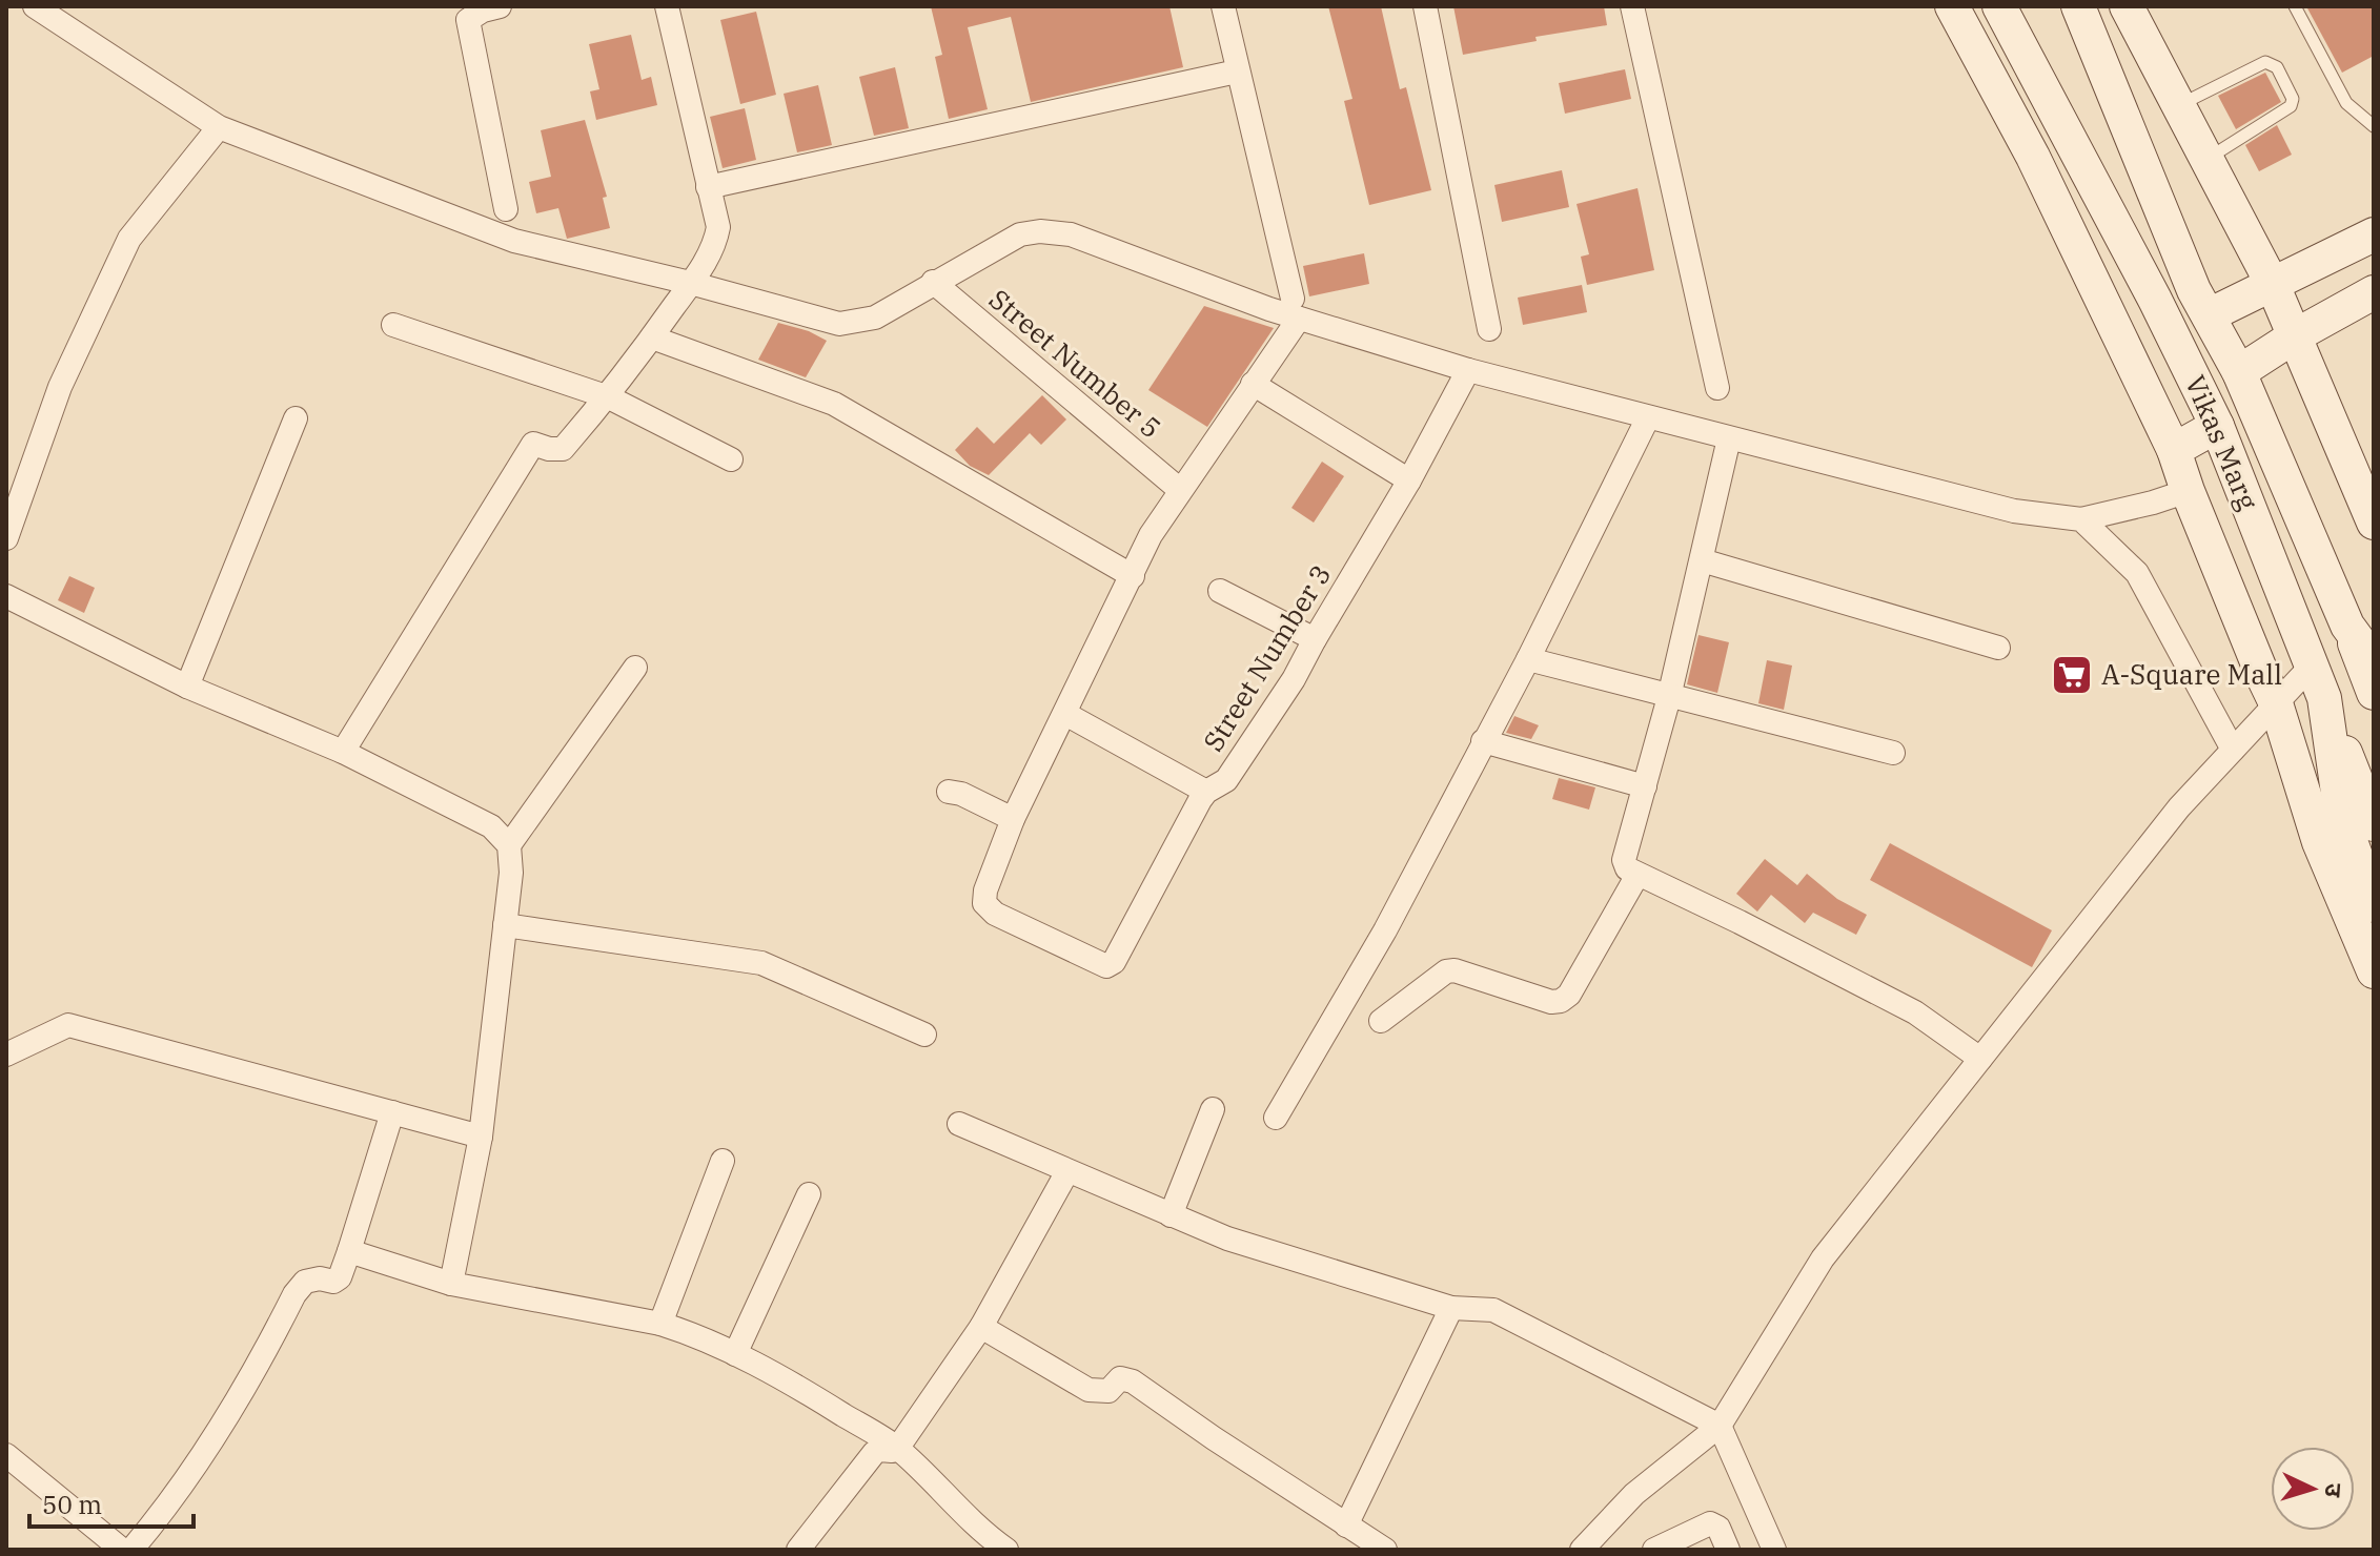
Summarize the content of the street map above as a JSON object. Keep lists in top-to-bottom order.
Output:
{
  "streets": {
    "street": ["Street Number 5", "Vikas Marg", "Street Number 3"]
  },
  "places": {
    "supermarket": ["A-Square Mall"]
  },
  "scale_bar": "50 m",
  "north": "right"
}
